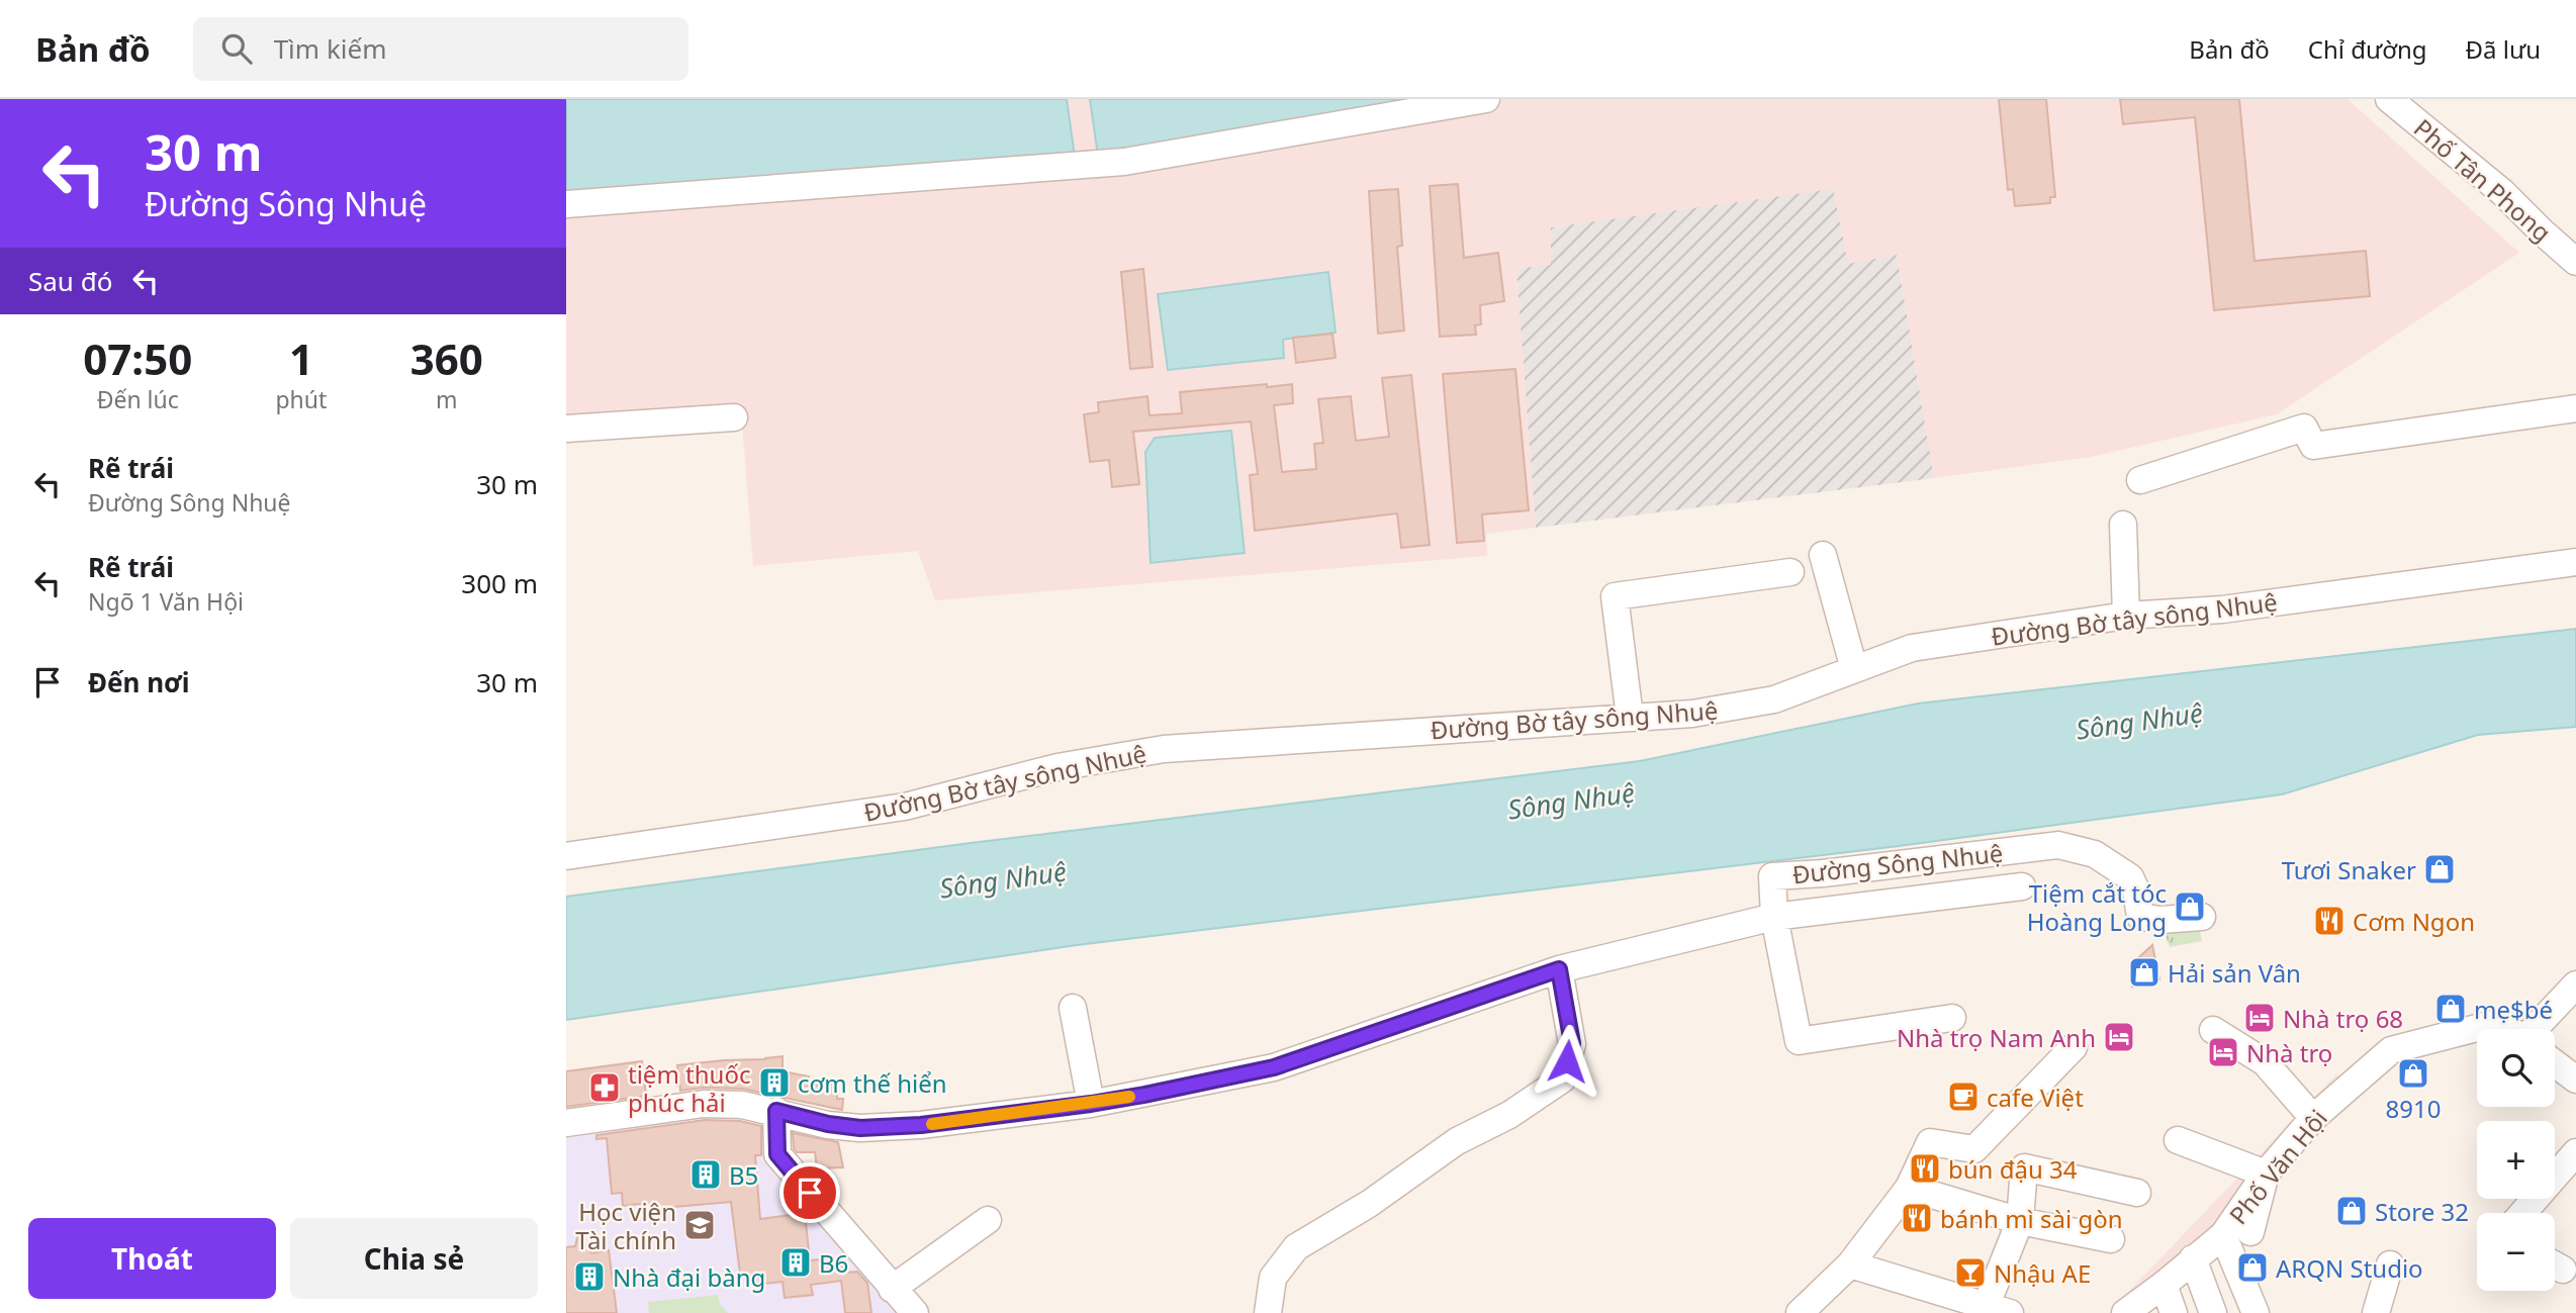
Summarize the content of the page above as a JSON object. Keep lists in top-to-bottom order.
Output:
{
  "streets": {
    "street": [
      "Phố Tân Phong",
      "Đường Bờ tây sông Nhuệ",
      "Đường Sông Nhuệ",
      "Phố Văn Hội"
    ]
  },
  "water": ["Sông Nhuệ"],
  "places": {
    "shop": [
      "Tươi Snaker",
      "Tiệm cắt tóc Hoàng Long",
      "Hải sản Vân",
      "mẹ$bé",
      "8910",
      "Store 32",
      "ARQN Studio"
    ],
    "restaurant": ["Cơm Ngon", "bún đậu 34", "bánh mì sài gòn"],
    "hotel": ["Nhà trọ 68", "Nhà trọ Nam Anh", "Nhà trọ"],
    "building": [
      "cơm thế hiển",
      "B5",
      "B6",
      "Nhà đại bàng"
    ],
    "pharmacy": ["tiệm thuốc phúc hải"],
    "cafe": ["cafe Việt"],
    "school or university": ["Học viện Tài chính"],
    "bar": ["Nhậu AE"]
  },
  "page": {
    "header": "Bản đồ",
    "search": "Tìm kiếm",
    "nav": ["Bản đồ", "Chỉ đường", "Đã lưu"],
    "turn": ["30 m", "Đường Sông Nhuệ"],
    "then": "Sau đó",
    "eta": [
      "07:50",
      "Đến lúc",
      "1",
      "phút",
      "360",
      "m"
    ],
    "list": [
      {
        "name": "Rẽ trái",
        "note": "Đường Sông Nhuệ",
        "value": "30 m"
      },
      {
        "name": "Rẽ trái",
        "note": "Ngõ 1 Văn Hội",
        "value": "300 m"
      },
      {
        "name": "Đến nơi",
        "value": "30 m"
      }
    ],
    "map_buttons": ["+", "−"],
    "buttons": ["Thoát", "Chia sẻ"]
  }
}
